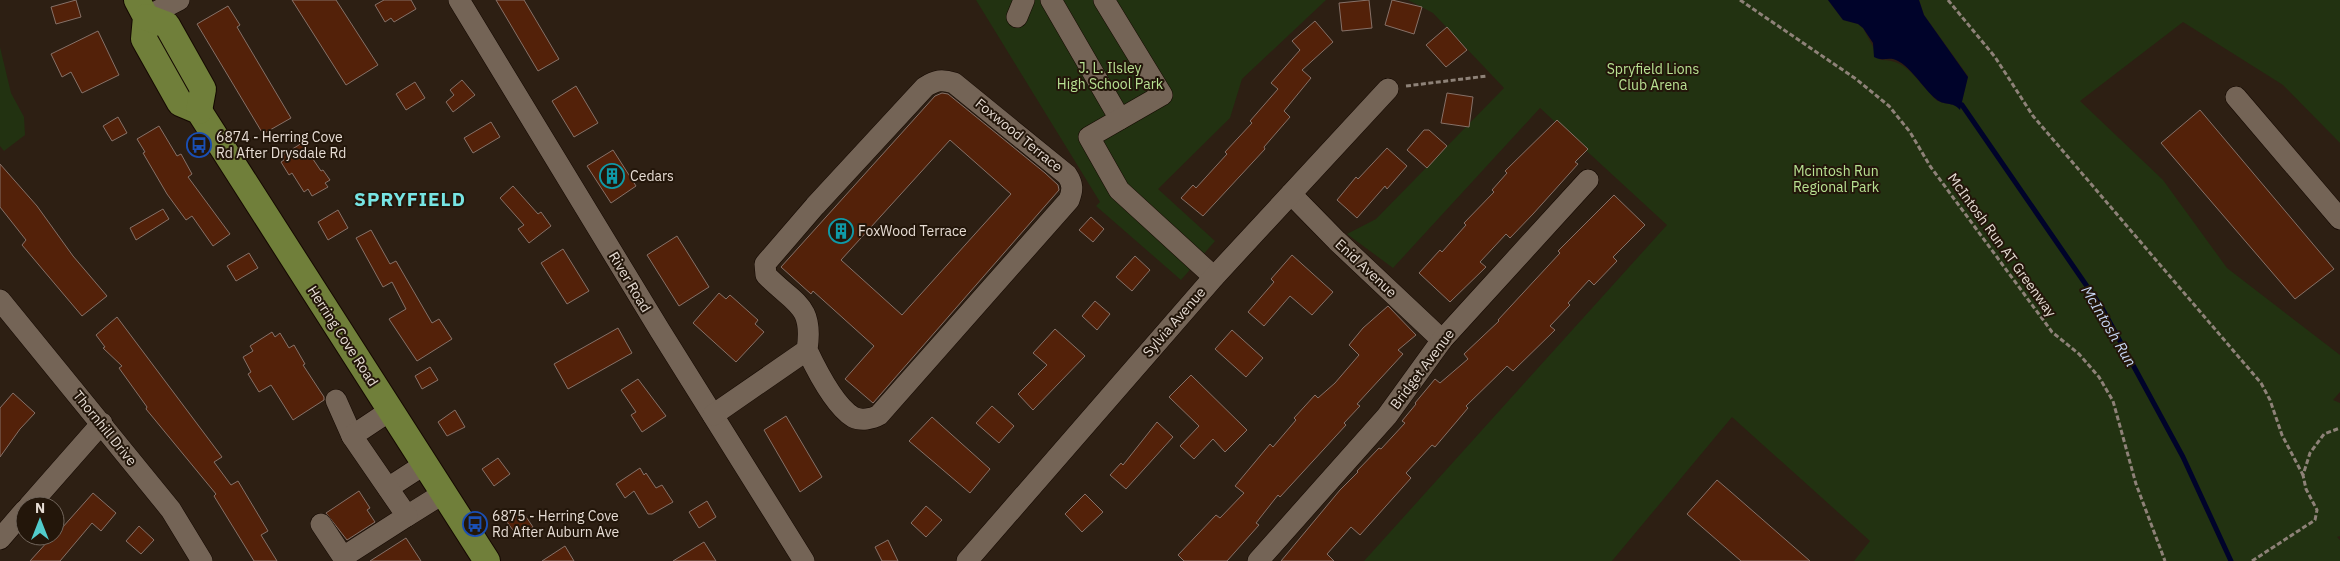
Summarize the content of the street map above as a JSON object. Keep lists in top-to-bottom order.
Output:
{
  "streets": {
    "main road": ["Herring Cove Road"],
    "street": [
      "Foxwood Terrace",
      "Enid Avenue",
      "River Road",
      "Sylvia Avenue",
      "Bridget Avenue",
      "Thornhill Drive"
    ],
    "path": ["McIntosh Run AT Greenway"]
  },
  "crossings": [
    ["Enid Avenue", "Sylvia Avenue"],
    ["Enid Avenue", "Bridget Avenue"]
  ],
  "districts": ["SPRYFIELD"],
  "water": ["McIntosh Run"],
  "parks": ["J. L. Ilsley High School Park", "Spryfield Lions Club Arena", "Mcintosh Run Regional Park"],
  "places": {
    "bus stop": ["6874 - Herring Cove Rd After Drysdale Rd", "6875 - Herring Cove Rd After Auburn Ave"],
    "building": ["Cedars", "FoxWood Terrace"]
  },
  "north": "top"
}
